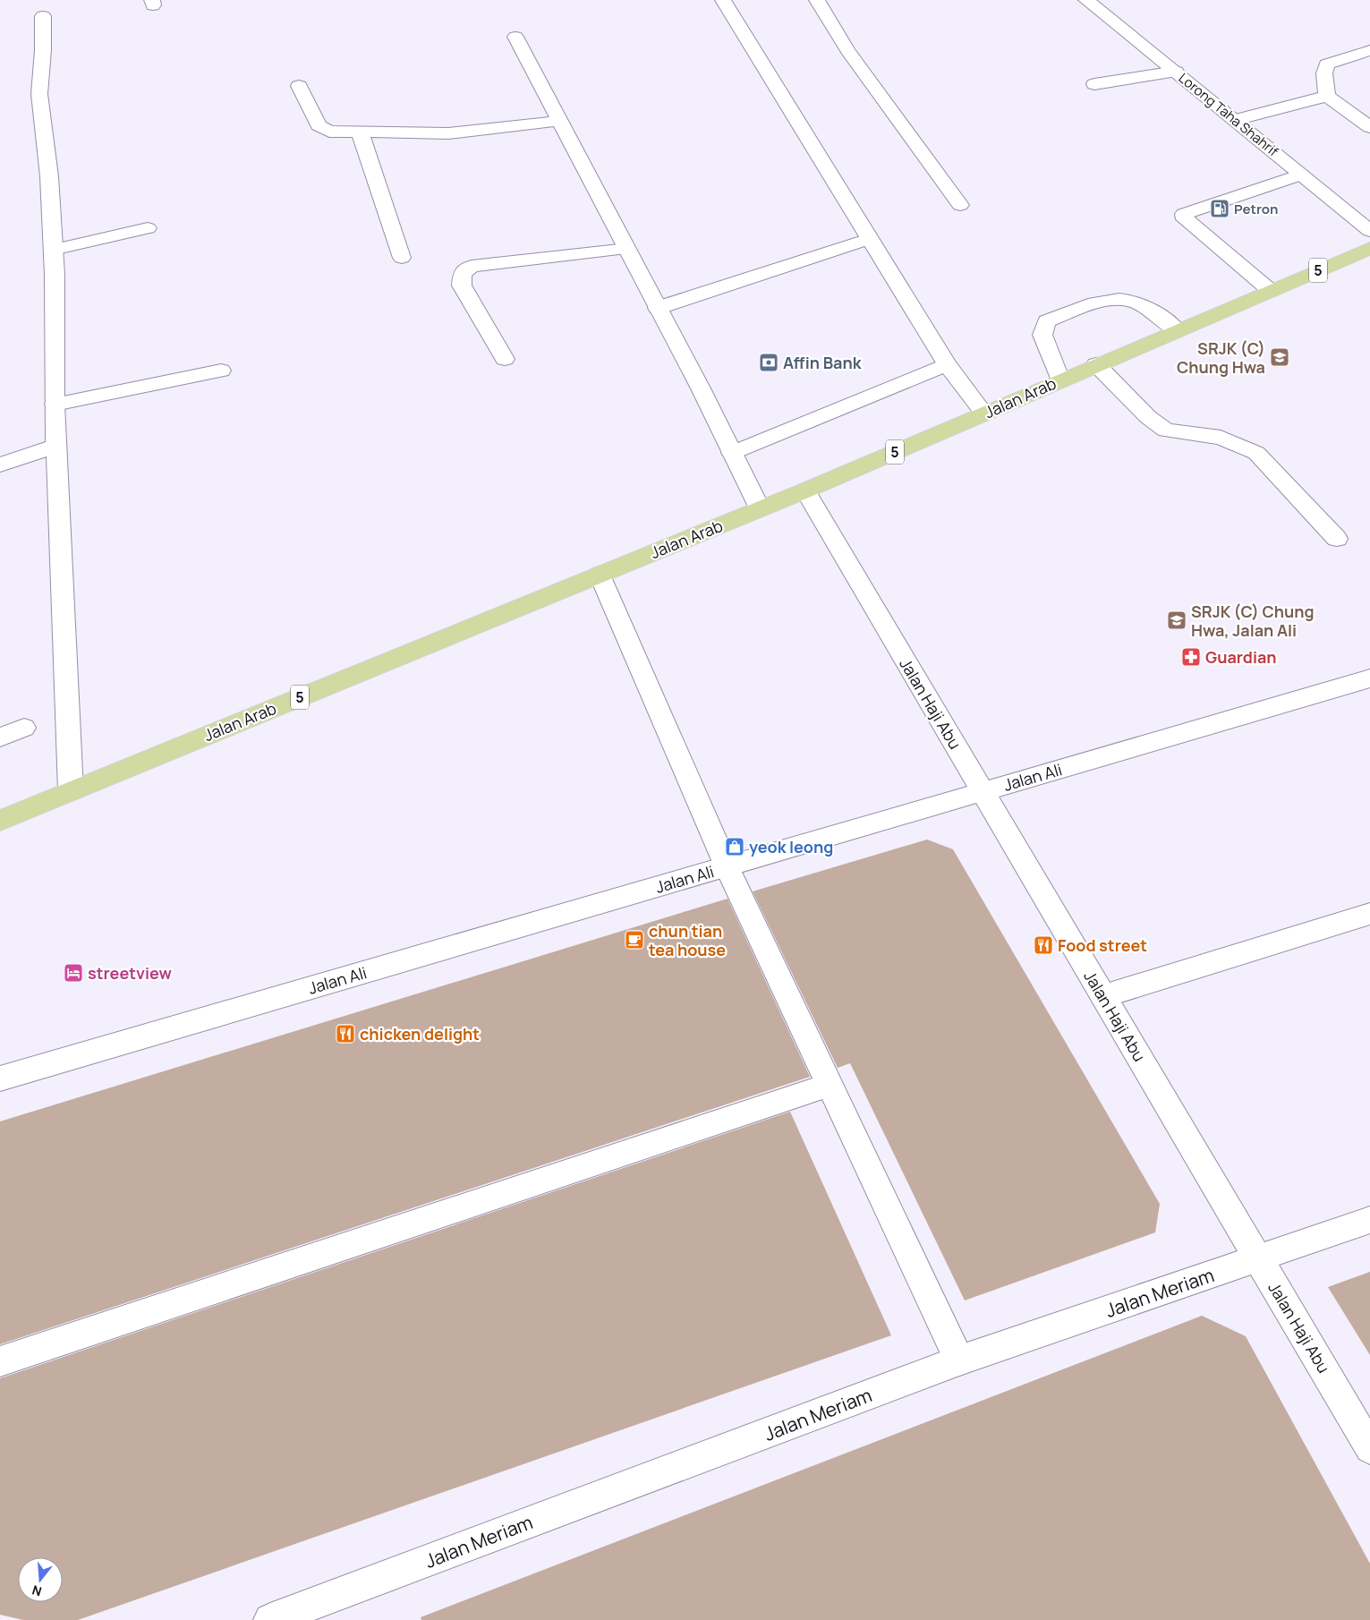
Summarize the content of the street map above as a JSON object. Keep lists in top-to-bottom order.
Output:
{
  "streets": {
    "main road": ["5", "Jalan Arab"],
    "street": [
      "Lorong Taha Shahrif",
      "Jalan Haji Abu",
      "Jalan Ali",
      "Jalan Meriam"
    ]
  },
  "crossings": [
    ["Jalan Arab", "Jalan Haji Abu"],
    ["Jalan Haji Abu", "Jalan Ali"],
    ["Jalan Haji Abu", "Jalan Meriam"]
  ],
  "places": {
    "fuel station": ["Petron"],
    "school or university": ["SRJK (C) Chung Hwa", "SRJK (C) Chung Hwa, Jalan Ali"],
    "bank": ["Affin Bank"],
    "pharmacy": ["Guardian"],
    "shop": ["yeok leong"],
    "cafe": ["chun tian tea house"],
    "restaurant": ["Food street", "chicken delight"],
    "hotel": ["streetview"]
  },
  "north": "bottom"
}
